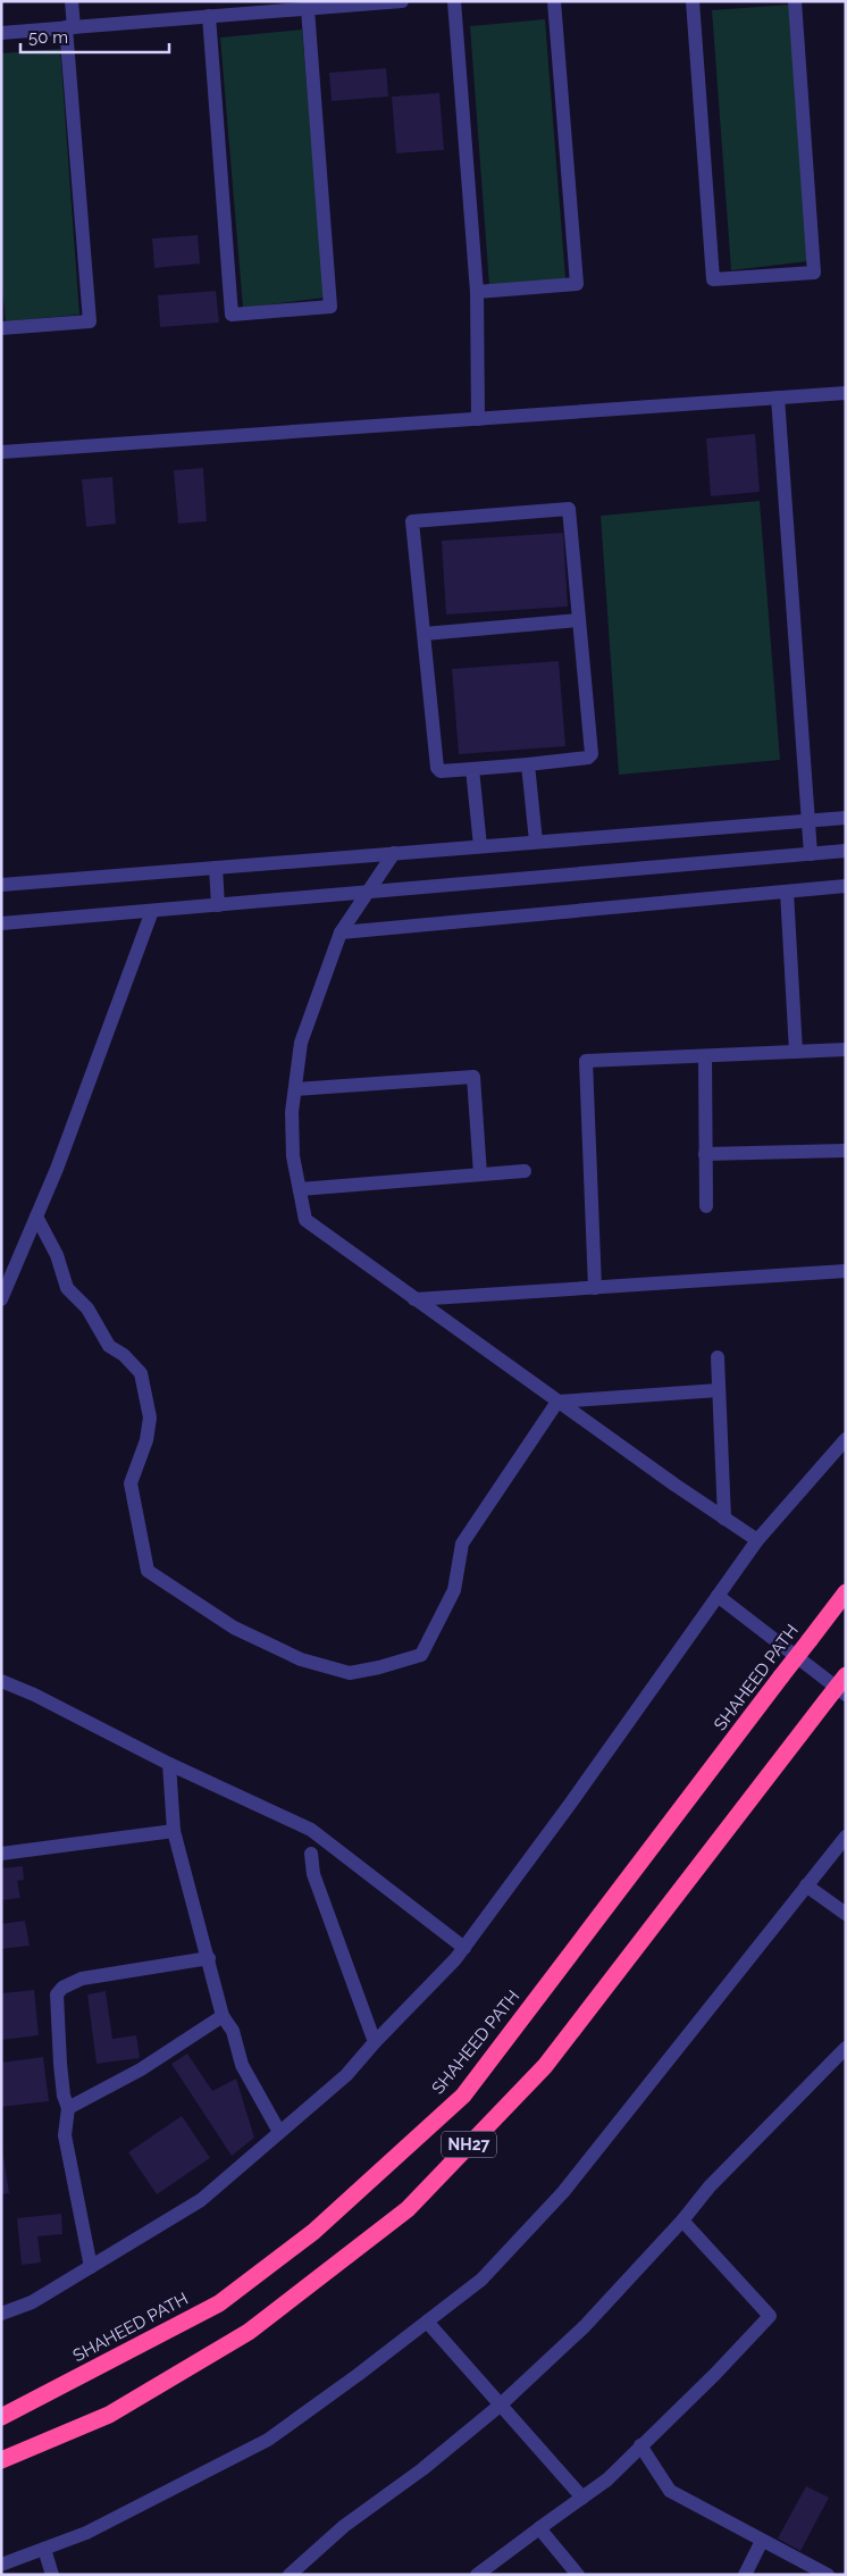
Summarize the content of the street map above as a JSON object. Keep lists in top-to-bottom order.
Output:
{
  "streets": {
    "highway": ["SHAHEED PATH", "NH27"]
  },
  "scale_bar": "50 m"
}
